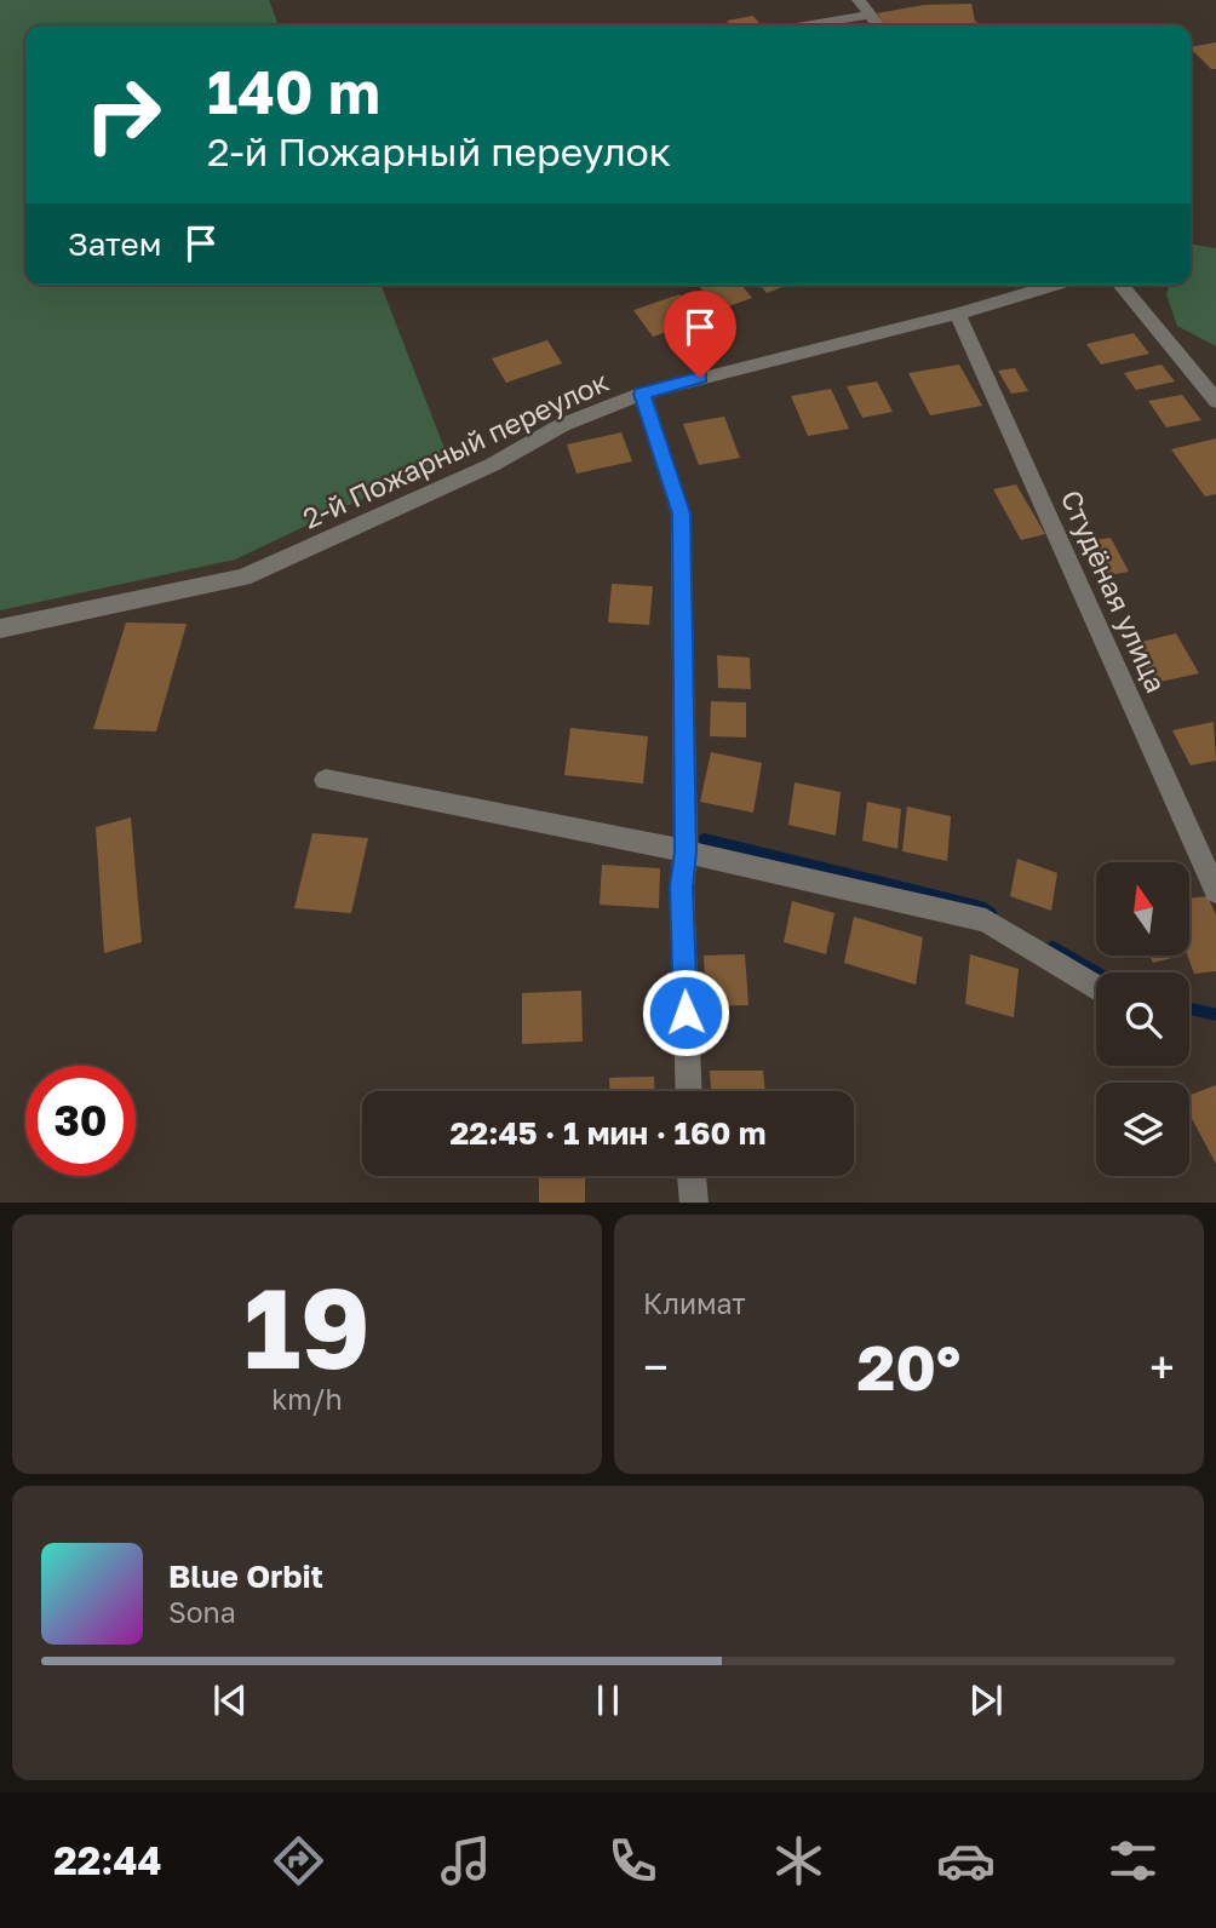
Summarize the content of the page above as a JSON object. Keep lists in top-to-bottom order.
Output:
{
  "streets": {
    "street": ["2-й Пожарный переулок", "Студёная улица"]
  },
  "crossings": [
    ["2-й Пожарный переулок", "Студёная улица"]
  ],
  "north": "top",
  "page": {
    "turn": ["140 m", "2-й Пожарный переулок"],
    "then": "Затем",
    "limit": "30",
    "trip": "22:45 · 1 мин · 160 m",
    "tile": [
      ["19", "km/h"],
      "Климат"
    ],
    "heat": ["−", "20°", "+"],
    "song": ["Blue Orbit", "Sona"],
    "tabs": "22:44"
  }
}
